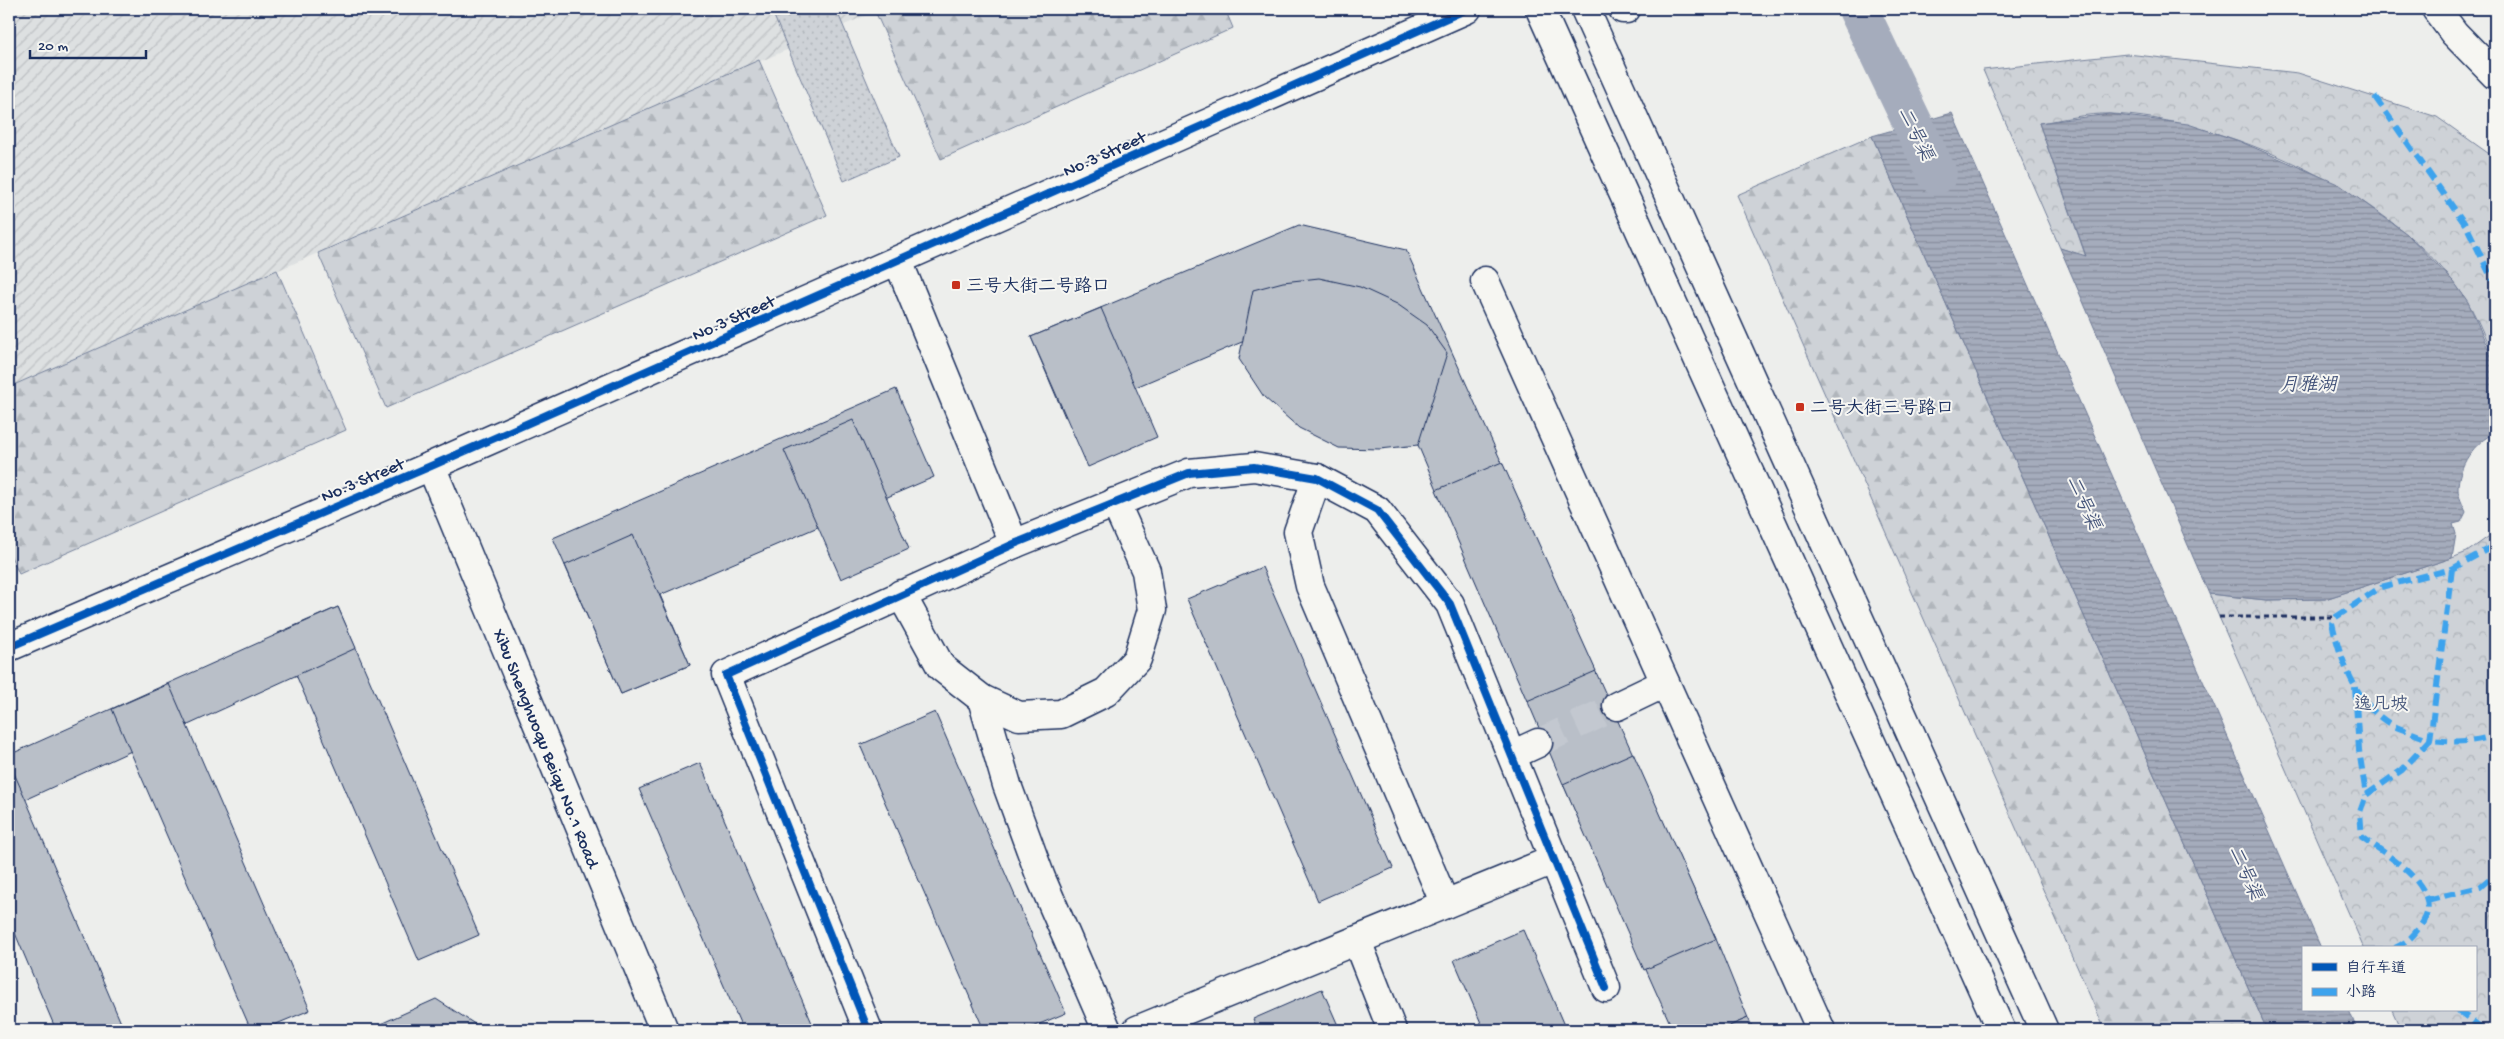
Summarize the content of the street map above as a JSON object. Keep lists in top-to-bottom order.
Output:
{
  "streets": {
    "street": ["No.3 Street", "Xibu Shenghuoqu Beiqu No.1 Road"]
  },
  "crossings": [
    ["No.3 Street", "Xibu Shenghuoqu Beiqu No.1 Road"]
  ],
  "water": ["二号渠", "月雅湖"],
  "parks": ["逸凡坡"],
  "places": {
    "transit": ["三号大街二号路口", "二号大街三号路口"]
  },
  "legend": ["自行车道", "小路"],
  "scale_bar": "20 m"
}
